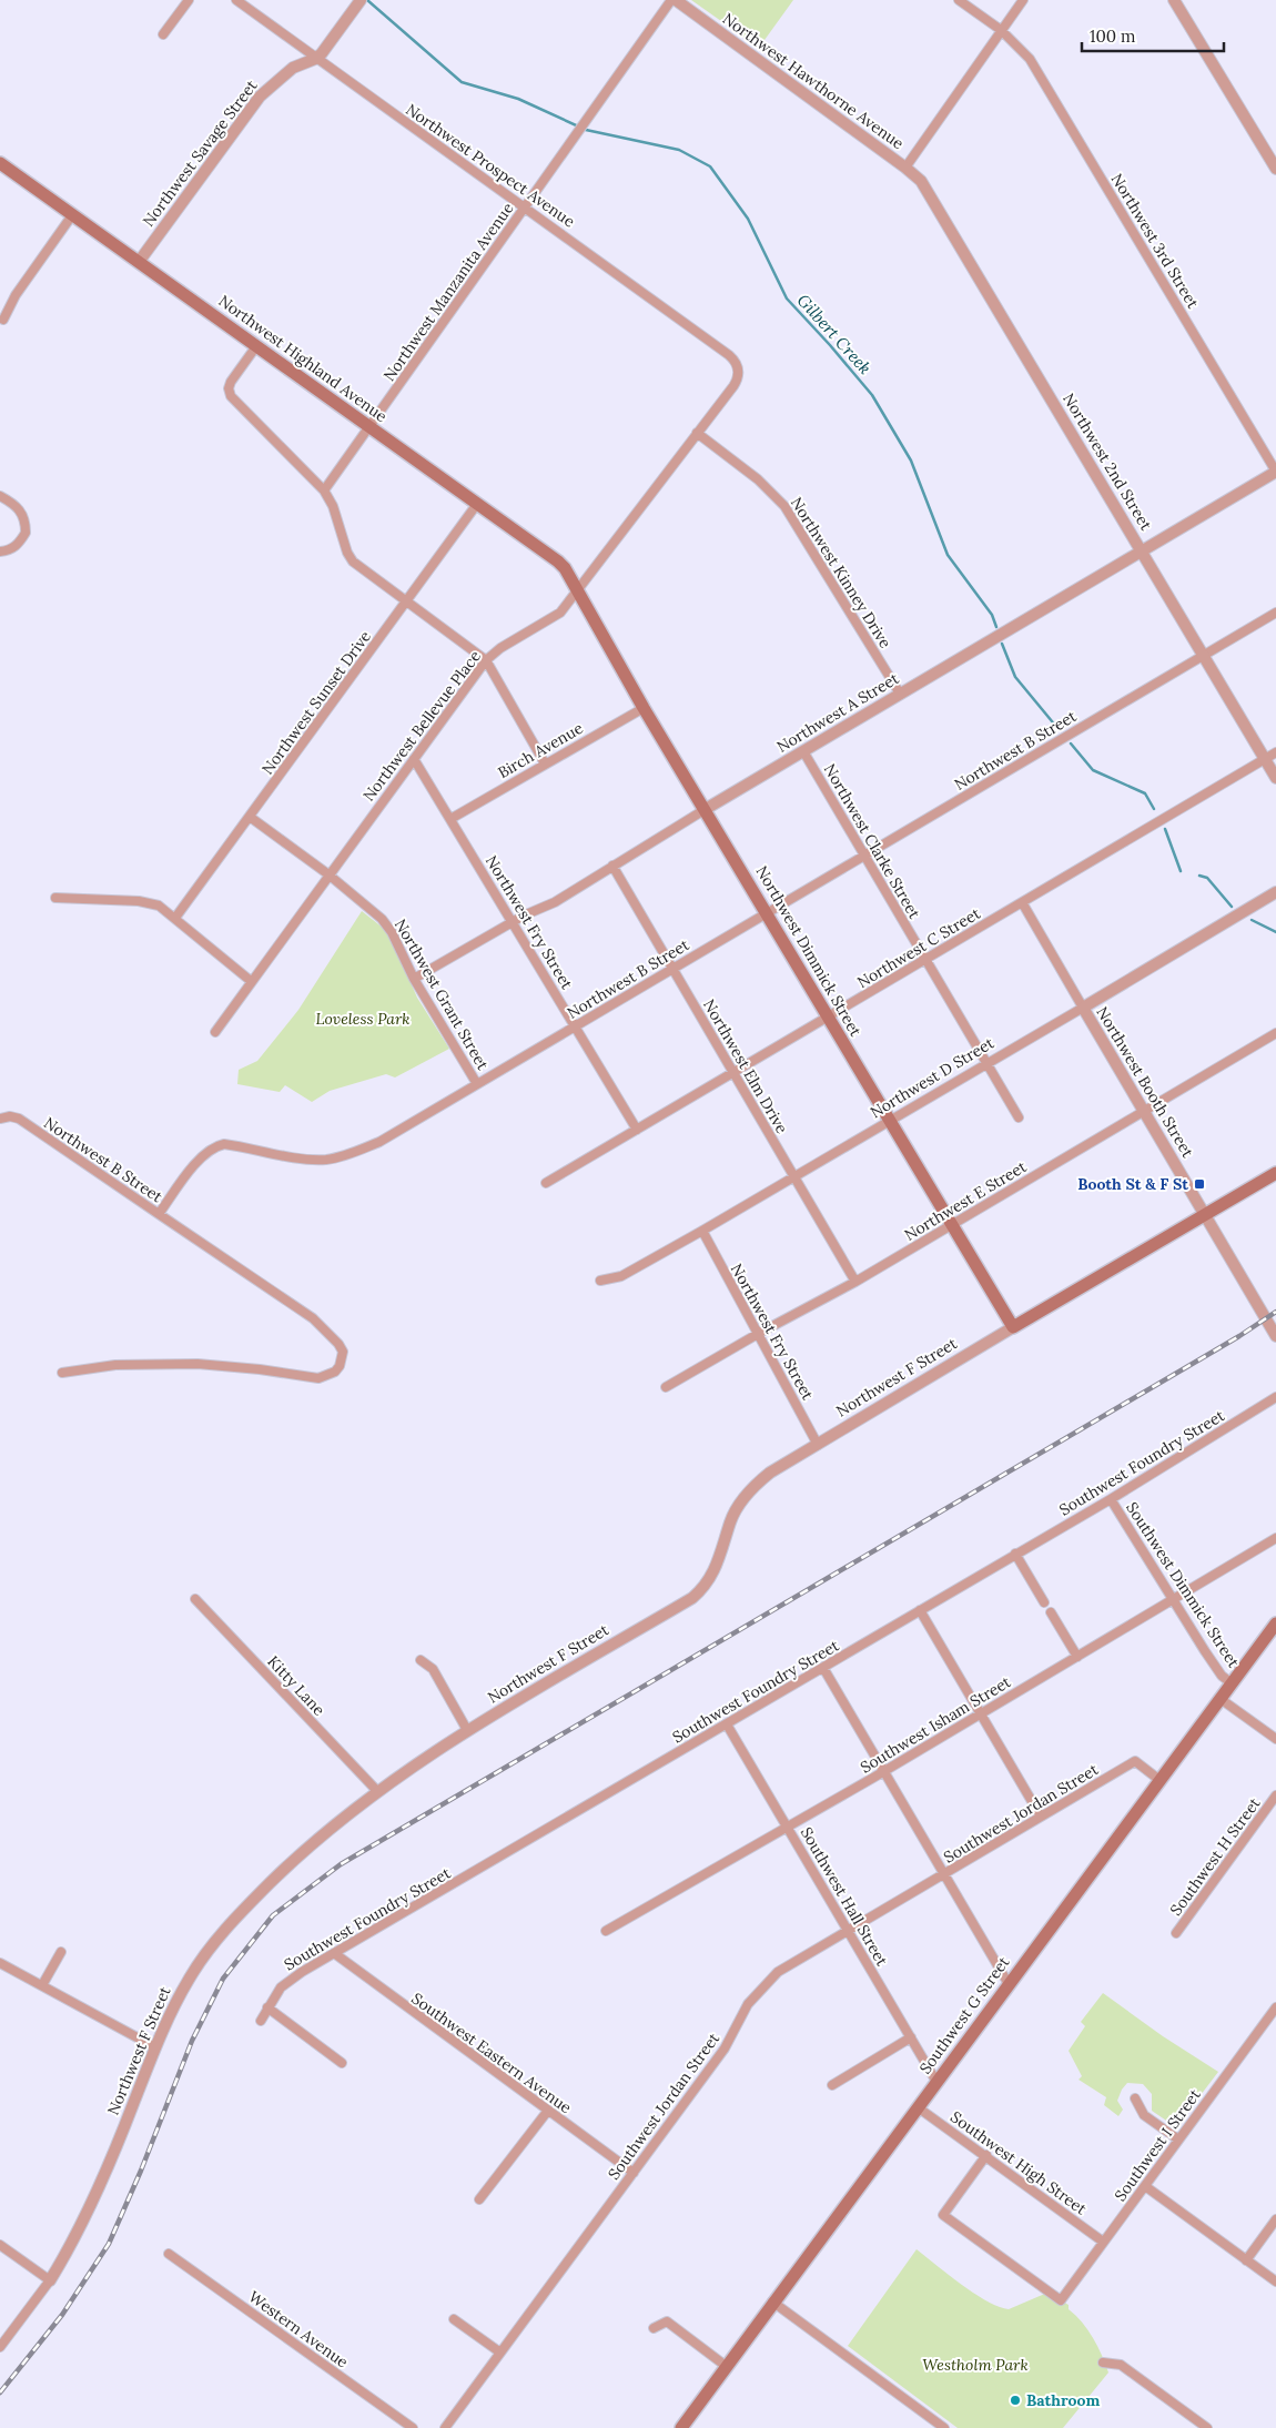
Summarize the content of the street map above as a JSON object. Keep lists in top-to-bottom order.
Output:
{
  "streets": {
    "main road": [
      "Northwest Highland Avenue",
      "Northwest Dimmick Street",
      "Northwest F Street",
      "Southwest G Street"
    ],
    "street": [
      "Northwest Hawthorne Avenue",
      "Northwest Savage Street",
      "Northwest Prospect Avenue",
      "Northwest 3rd Street",
      "Northwest Manzanita Avenue",
      "Northwest 2nd Street",
      "Northwest Kinney Drive",
      "Northwest Sunset Drive",
      "Northwest A Street",
      "Northwest Bellevue Place",
      "Birch Avenue",
      "Northwest B Street",
      "Northwest Clarke Street",
      "Northwest Fry Street",
      "Northwest C Street",
      "Northwest Grant Street",
      "Northwest Elm Drive",
      "Northwest D Street",
      "Northwest Booth Street",
      "Northwest E Street",
      "Southwest Foundry Street",
      "Southwest Dimmick Street",
      "Kitty Lane",
      "Southwest Isham Street",
      "Southwest Jordan Street",
      "Southwest H Street",
      "Southwest Hall Street",
      "Southwest Eastern Avenue",
      "Southwest I Street",
      "Southwest High Street",
      "Western Avenue"
    ]
  },
  "crossings": [
    ["Northwest Hawthorne Avenue", "Northwest 2nd Street"],
    ["Northwest Savage Street", "Northwest Prospect Avenue"],
    ["Northwest Savage Street", "Northwest Highland Avenue"],
    ["Northwest Prospect Avenue", "Northwest Manzanita Avenue"],
    ["Northwest Prospect Avenue", "Northwest Bellevue Place"],
    ["Northwest 3rd Street", "Northwest A Street"],
    ["Northwest Manzanita Avenue", "Northwest Highland Avenue"],
    ["Northwest Highland Avenue", "Northwest Sunset Drive"],
    ["Northwest Highland Avenue", "Northwest Bellevue Place"],
    ["Northwest Highland Avenue", "Northwest Dimmick Street"],
    ["Northwest 2nd Street", "Northwest A Street"],
    ["Northwest 2nd Street", "Northwest B Street"],
    ["Northwest 2nd Street", "Northwest C Street"],
    ["Northwest Kinney Drive", "Northwest A Street"],
    ["Northwest Kinney Drive", "Northwest Bellevue Place"],
    ["Northwest Sunset Drive", "Northwest Grant Street"],
    ["Northwest A Street", "Northwest Clarke Street"],
    ["Northwest A Street", "Northwest Fry Street"],
    ["Northwest A Street", "Northwest Dimmick Street"],
    ["Northwest A Street", "Northwest Grant Street"],
    ["Northwest A Street", "Northwest Elm Drive"],
    ["Northwest Bellevue Place", "Northwest Fry Street"],
    ["Northwest Bellevue Place", "Northwest Dimmick Street"],
    ["Northwest Bellevue Place", "Northwest Grant Street"],
    ["Birch Avenue", "Northwest Fry Street"],
    ["Birch Avenue", "Northwest Dimmick Street"],
    ["Northwest B Street", "Northwest Clarke Street"],
    ["Northwest B Street", "Northwest Fry Street"],
    ["Northwest B Street", "Northwest Dimmick Street"],
    ["Northwest B Street", "Northwest Grant Street"],
    ["Northwest B Street", "Northwest Elm Drive"],
    ["Northwest Clarke Street", "Northwest C Street"],
    ["Northwest Clarke Street", "Northwest D Street"],
    ["Northwest Fry Street", "Northwest C Street"],
    ["Northwest Fry Street", "Northwest D Street"],
    ["Northwest Fry Street", "Northwest E Street"],
    ["Northwest Fry Street", "Northwest F Street"],
    ["Northwest C Street", "Northwest Dimmick Street"],
    ["Northwest C Street", "Northwest Elm Drive"],
    ["Northwest C Street", "Northwest Booth Street"],
    ["Northwest Dimmick Street", "Northwest D Street"],
    ["Northwest Dimmick Street", "Northwest E Street"],
    ["Northwest Dimmick Street", "Northwest F Street"],
    ["Northwest Elm Drive", "Northwest D Street"],
    ["Northwest Elm Drive", "Northwest E Street"],
    ["Northwest D Street", "Northwest Booth Street"],
    ["Northwest Booth Street", "Northwest E Street"],
    ["Northwest Booth Street", "Northwest F Street"],
    ["Northwest F Street", "Kitty Lane"],
    ["Southwest Foundry Street", "Southwest Dimmick Street"],
    ["Southwest Foundry Street", "Southwest Hall Street"],
    ["Southwest Foundry Street", "Southwest Eastern Avenue"],
    ["Southwest Dimmick Street", "Southwest Isham Street"],
    ["Southwest Dimmick Street", "Southwest G Street"],
    ["Southwest Isham Street", "Southwest Hall Street"],
    ["Southwest Jordan Street", "Southwest Hall Street"],
    ["Southwest Jordan Street", "Southwest G Street"],
    ["Southwest Jordan Street", "Southwest Eastern Avenue"],
    ["Southwest Hall Street", "Southwest G Street"],
    ["Southwest G Street", "Southwest High Street"],
    ["Southwest I Street", "Southwest High Street"]
  ],
  "water": ["Gilbert Creek"],
  "parks": ["Loveless Park", "Westholm Park"],
  "places": {
    "transit": ["Booth St & F St"],
    "other": ["Bathroom"]
  },
  "scale_bar": "100 m"
}
